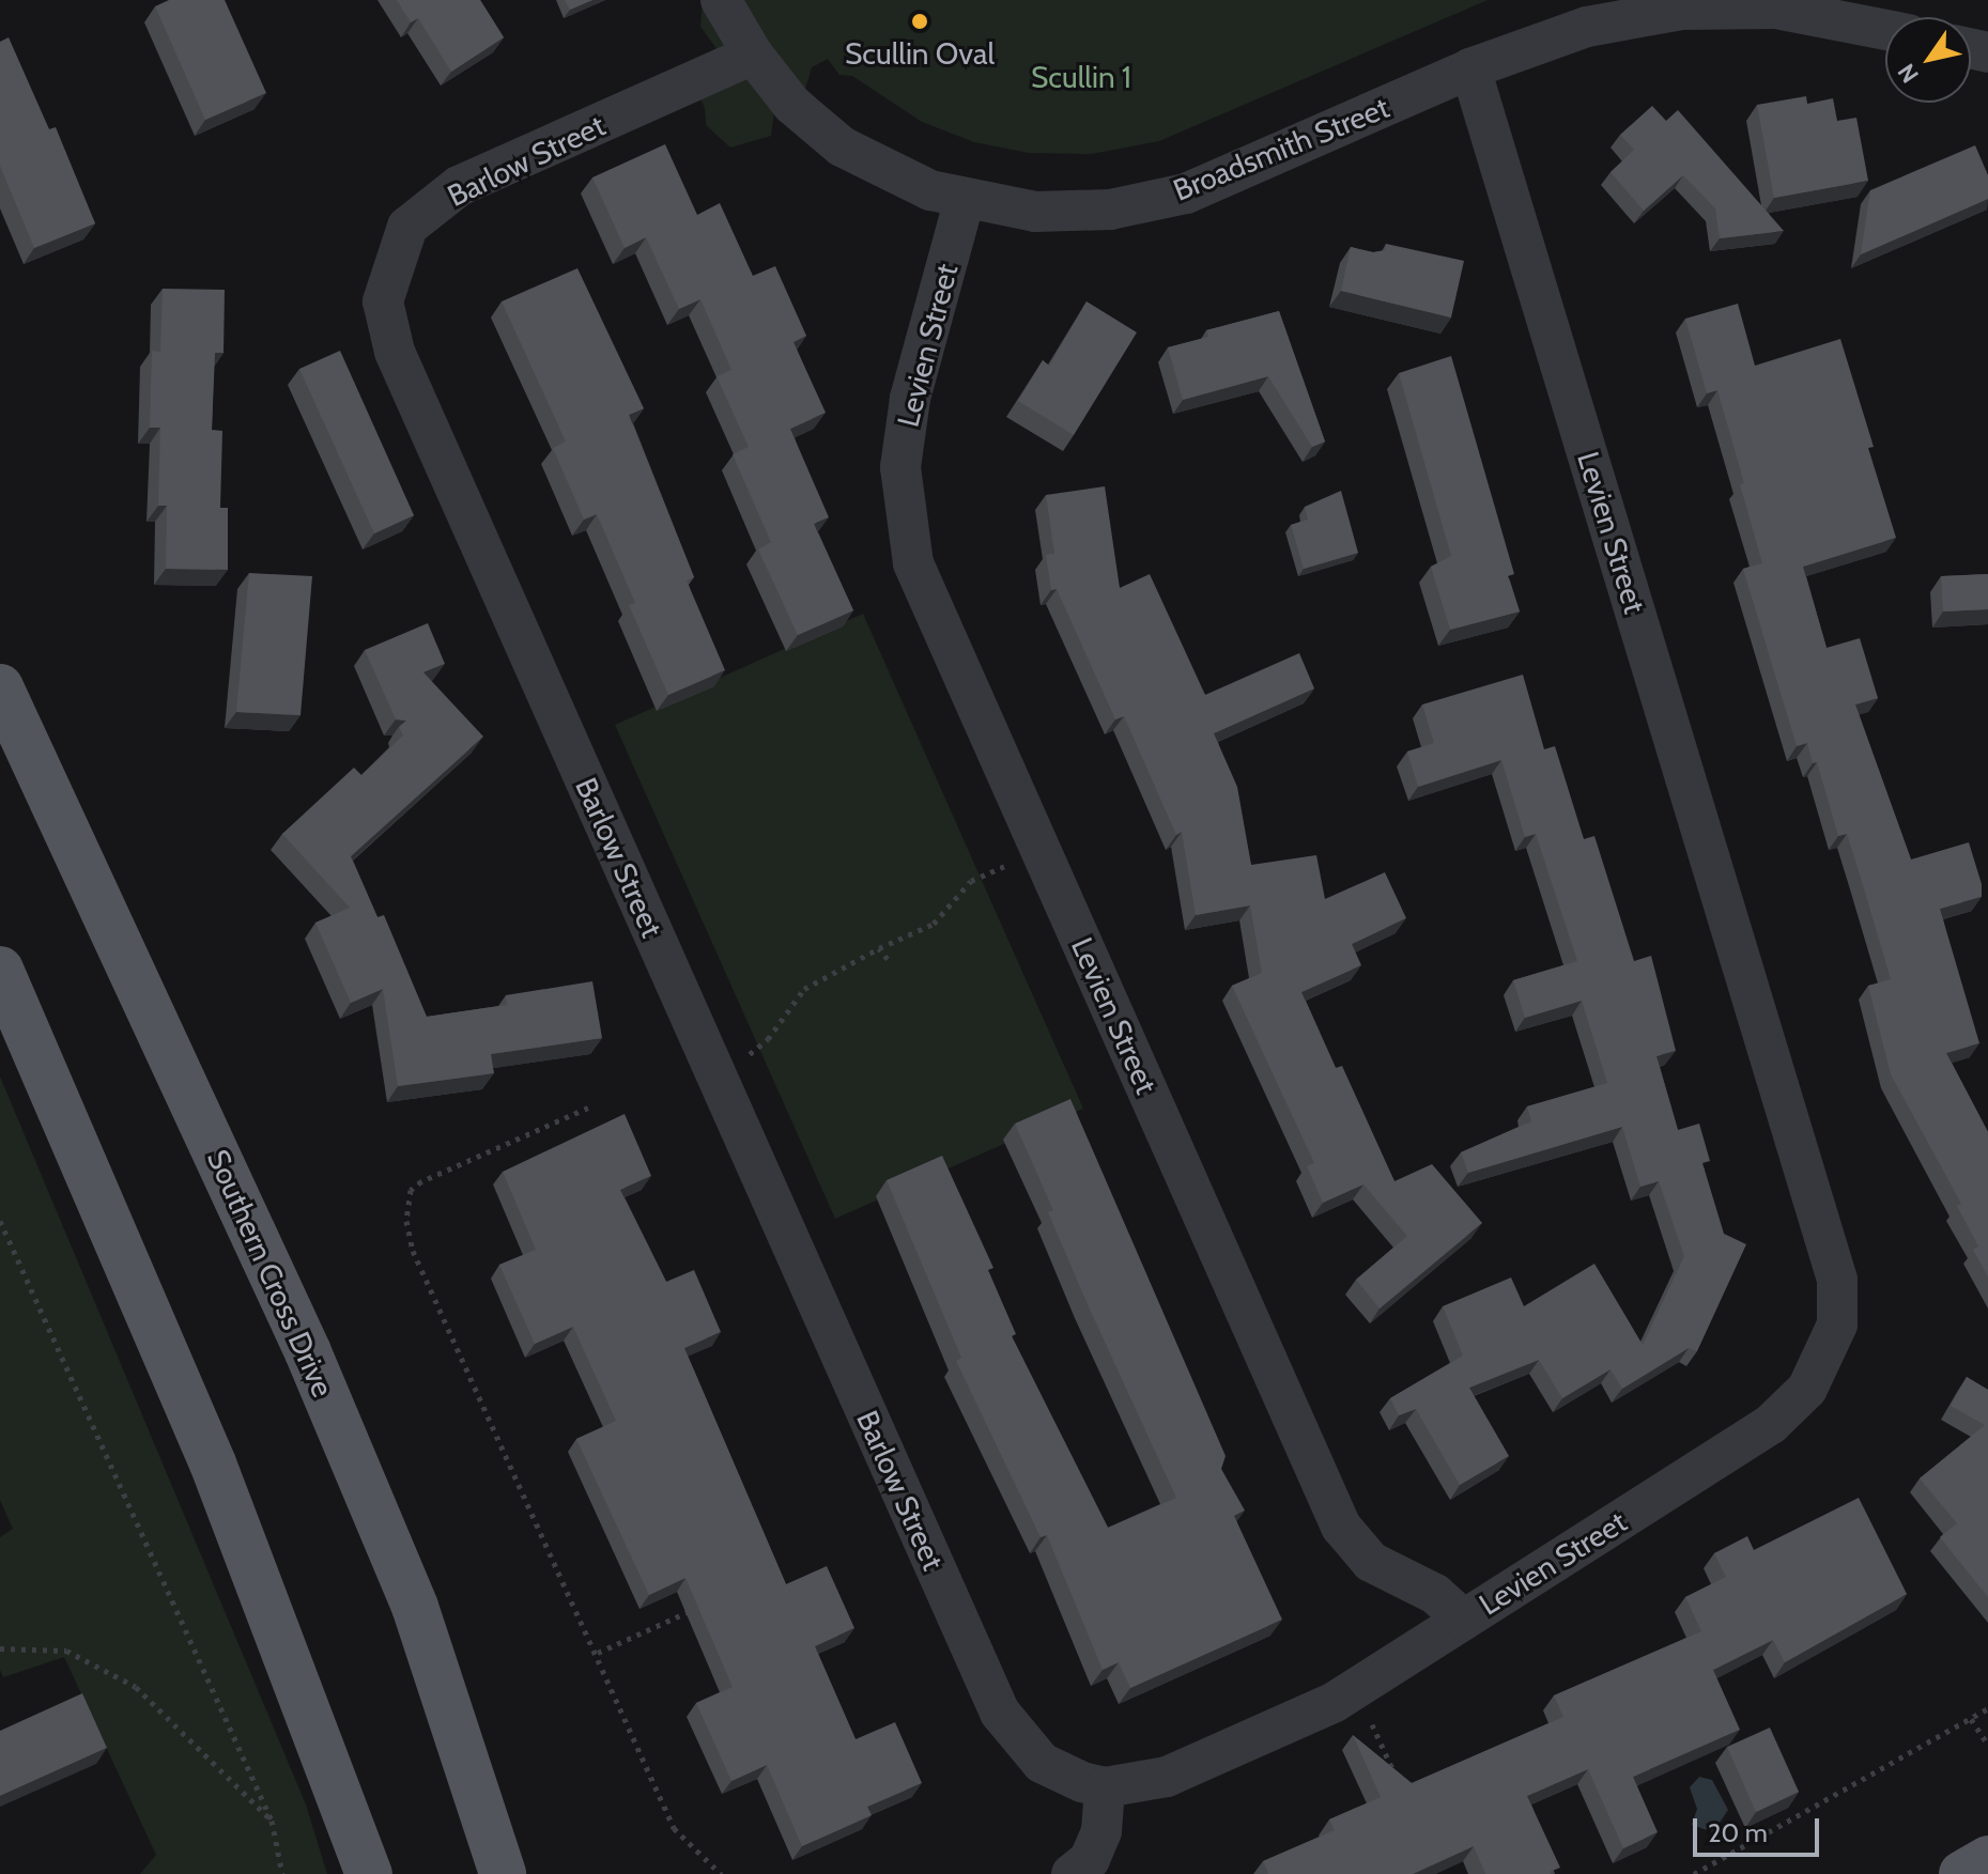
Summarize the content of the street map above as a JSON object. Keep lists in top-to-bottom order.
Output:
{
  "streets": {
    "main road": ["Southern Cross Drive"],
    "street": ["Broadsmith Street", "Barlow Street", "Levien Street"]
  },
  "crossings": [
    ["Broadsmith Street", "Barlow Street"],
    ["Broadsmith Street", "Levien Street"]
  ],
  "parks": ["Scullin 1"],
  "places": ["Scullin Oval"],
  "scale_bar": "20 m",
  "north": "bottom left"
}
